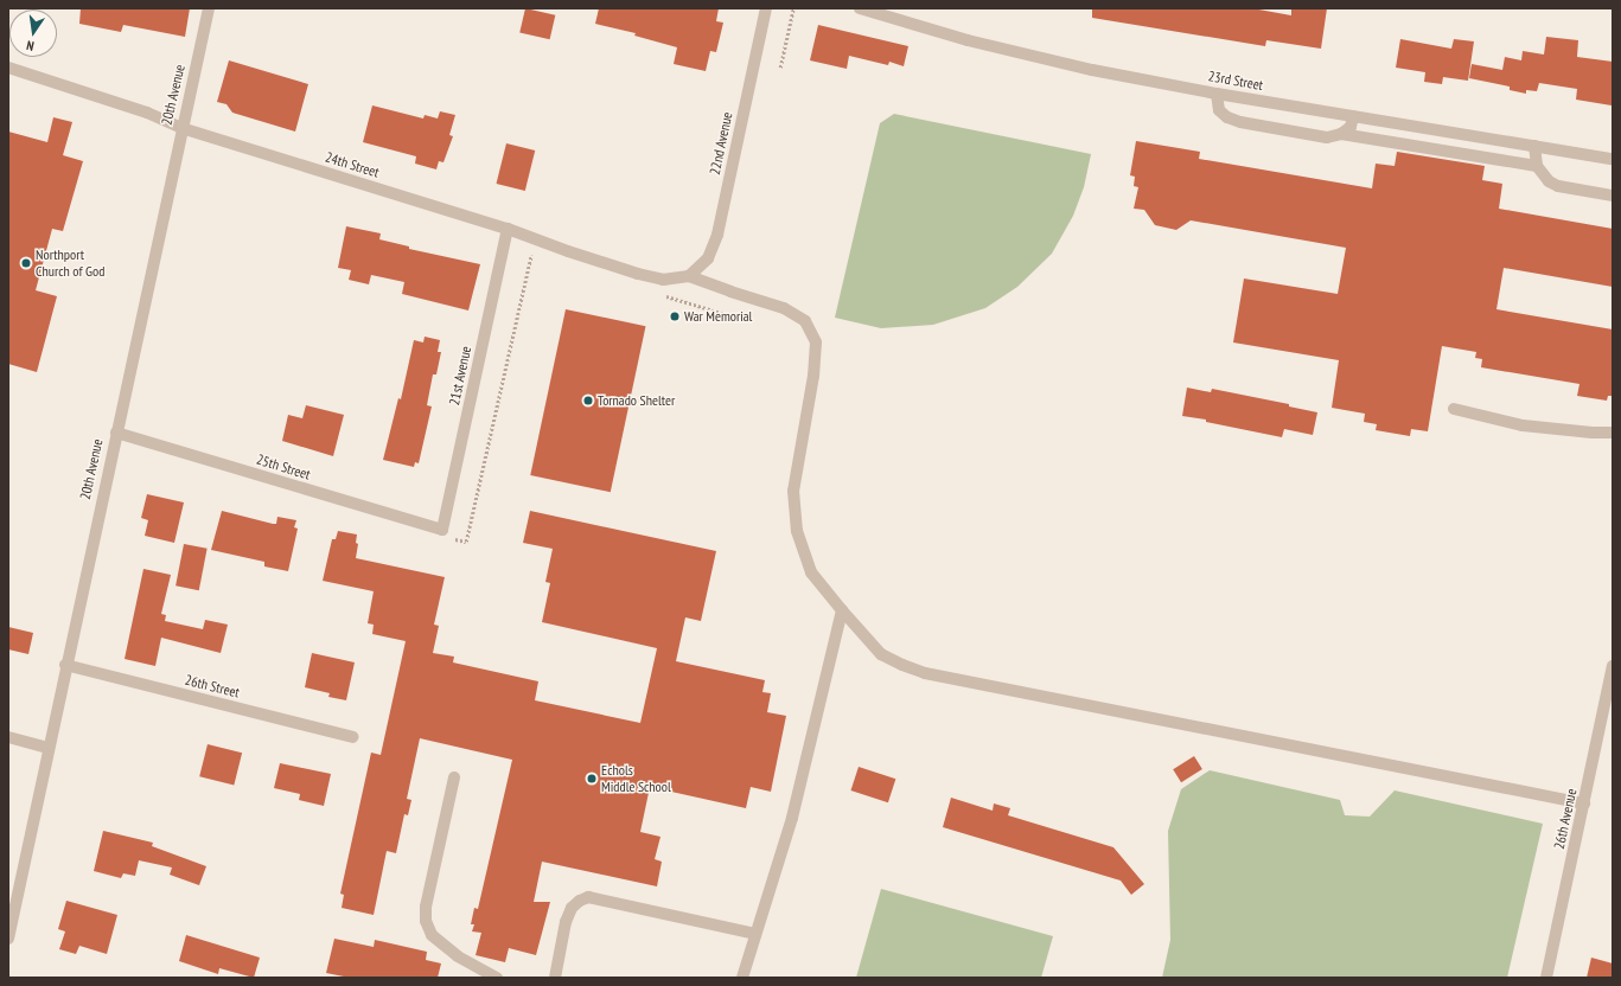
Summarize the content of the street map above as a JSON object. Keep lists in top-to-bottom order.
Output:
{
  "streets": {
    "street": [
      "23rd Street",
      "20th Avenue",
      "22nd Avenue",
      "24th Street",
      "21st Avenue",
      "25th Street",
      "26th Street",
      "26th Avenue"
    ]
  },
  "crossings": [
    ["20th Avenue", "24th Street"],
    ["20th Avenue", "25th Street"],
    ["20th Avenue", "26th Street"],
    ["22nd Avenue", "24th Street"],
    ["24th Street", "21st Avenue"],
    ["21st Avenue", "25th Street"]
  ],
  "places": [
    "Northport Church of God",
    "War Memorial",
    "Tornado Shelter",
    "Echols Middle School"
  ],
  "north": "bottom"
}
